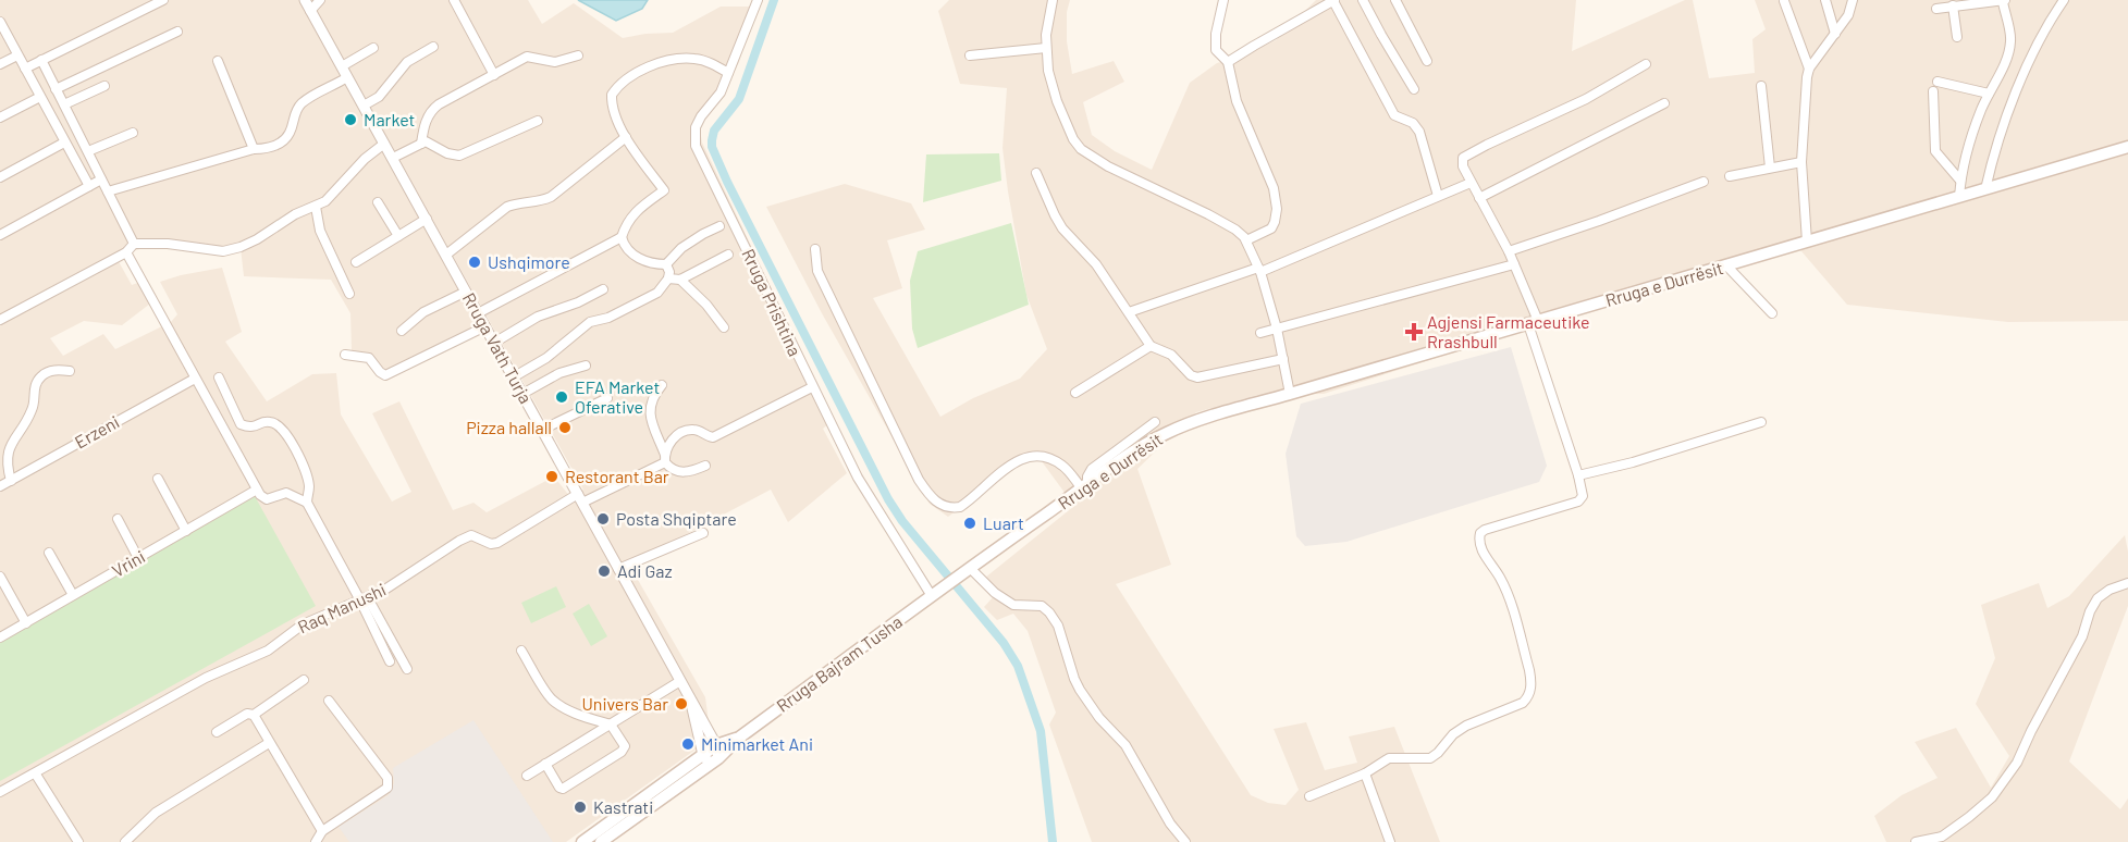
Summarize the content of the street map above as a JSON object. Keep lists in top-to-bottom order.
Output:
{
  "streets": {
    "main road": ["Rruga e Durrësit", "Rruga Bajram Tusha"],
    "street": [
      "Rruga Prishtina",
      "Rruga Vath Turja",
      "Erzeni",
      "Vrini",
      "Raq Manushi"
    ]
  },
  "crossings": [
    ["Rruga e Durrësit", "Rruga Prishtina"],
    ["Rruga e Durrësit", "Rruga Bajram Tusha"],
    ["Rruga Prishtina", "Rruga Bajram Tusha"],
    ["Rruga Vath Turja", "Raq Manushi"],
    ["Rruga Vath Turja", "Rruga Bajram Tusha"]
  ],
  "places": {
    "other": [
      "Market",
      "Ushqimore",
      "EFA Market Oferative",
      "Pizza hallall",
      "Restorant Bar",
      "Posta Shqiptare",
      "Luart",
      "Adi Gaz",
      "Univers Bar",
      "Minimarket Ani",
      "Kastrati"
    ],
    "health": ["Agjensi Farmaceutike Rrashbull"]
  }
}
